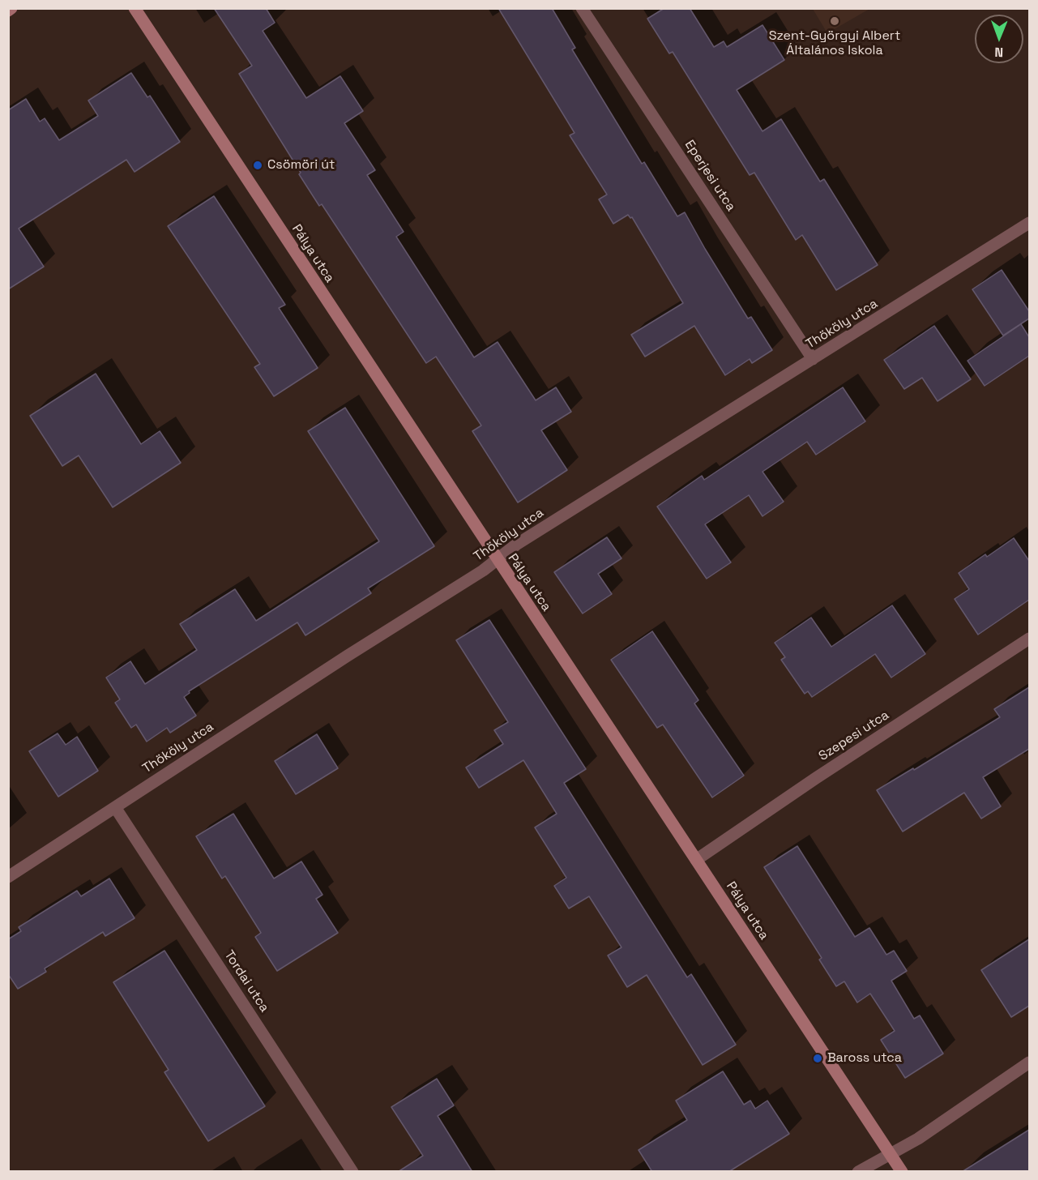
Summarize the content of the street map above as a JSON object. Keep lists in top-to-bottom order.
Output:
{
  "streets": {
    "street": [
      "Eperjesi utca",
      "Pálya utca",
      "Thököly utca",
      "Szepesi utca",
      "Tordai utca"
    ]
  },
  "crossings": [
    ["Eperjesi utca", "Thököly utca"],
    ["Pálya utca", "Thököly utca"],
    ["Pálya utca", "Szepesi utca"],
    ["Thököly utca", "Tordai utca"]
  ],
  "places": ["Szent-Györgyi Albert Általános Iskola", "Csömöri út", "Baross utca"],
  "north": "bottom"
}
